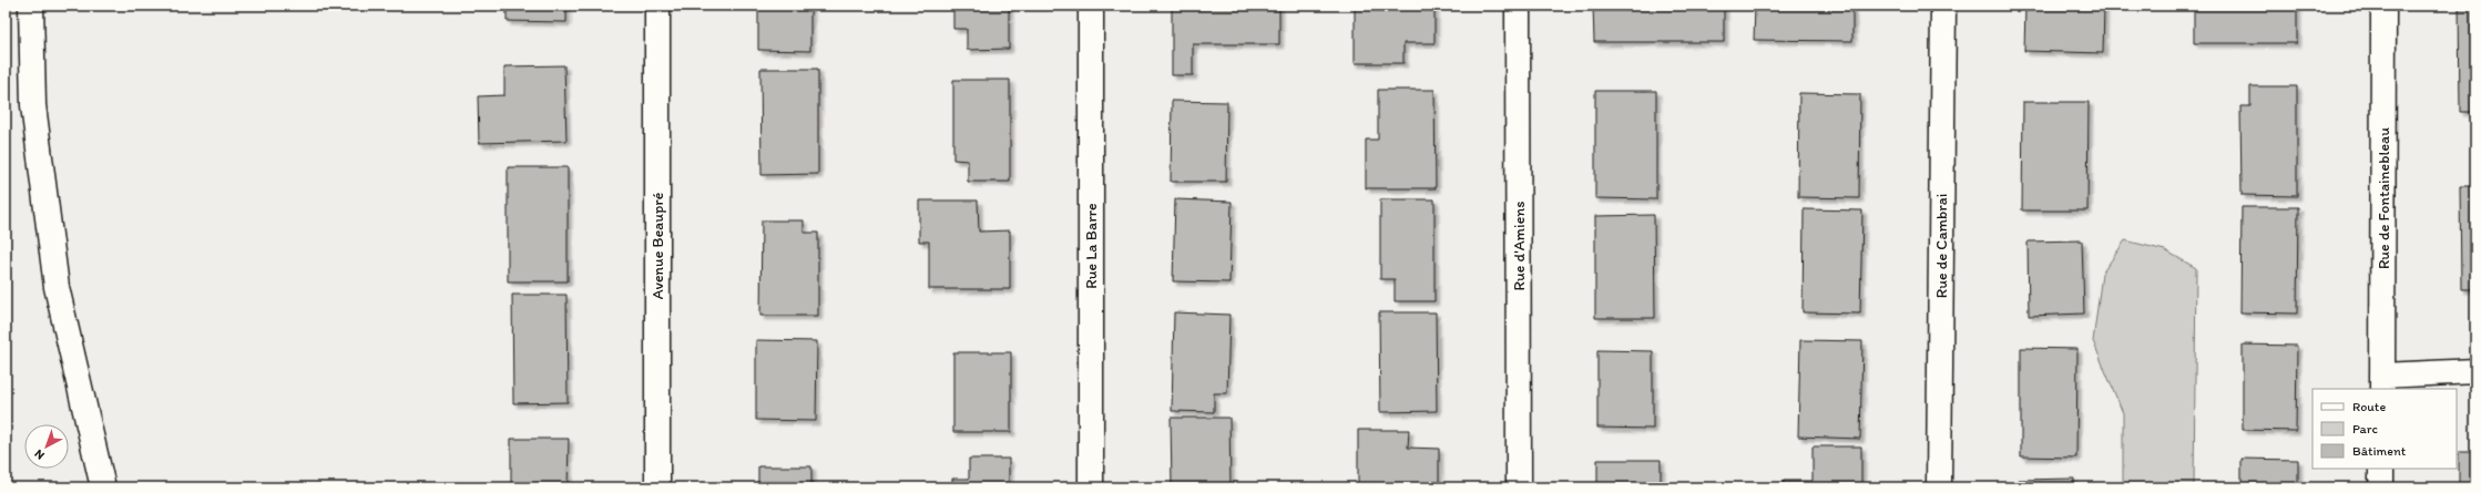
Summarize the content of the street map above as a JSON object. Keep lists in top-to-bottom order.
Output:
{
  "streets": {
    "main road": [
      "Rue de Fontainebleau",
      "Avenue Beaupré",
      "Rue La Barre",
      "Rue d'Amiens",
      "Rue de Cambrai"
    ]
  },
  "legend": ["Route", "Parc", "Bâtiment"],
  "north": "bottom left"
}
